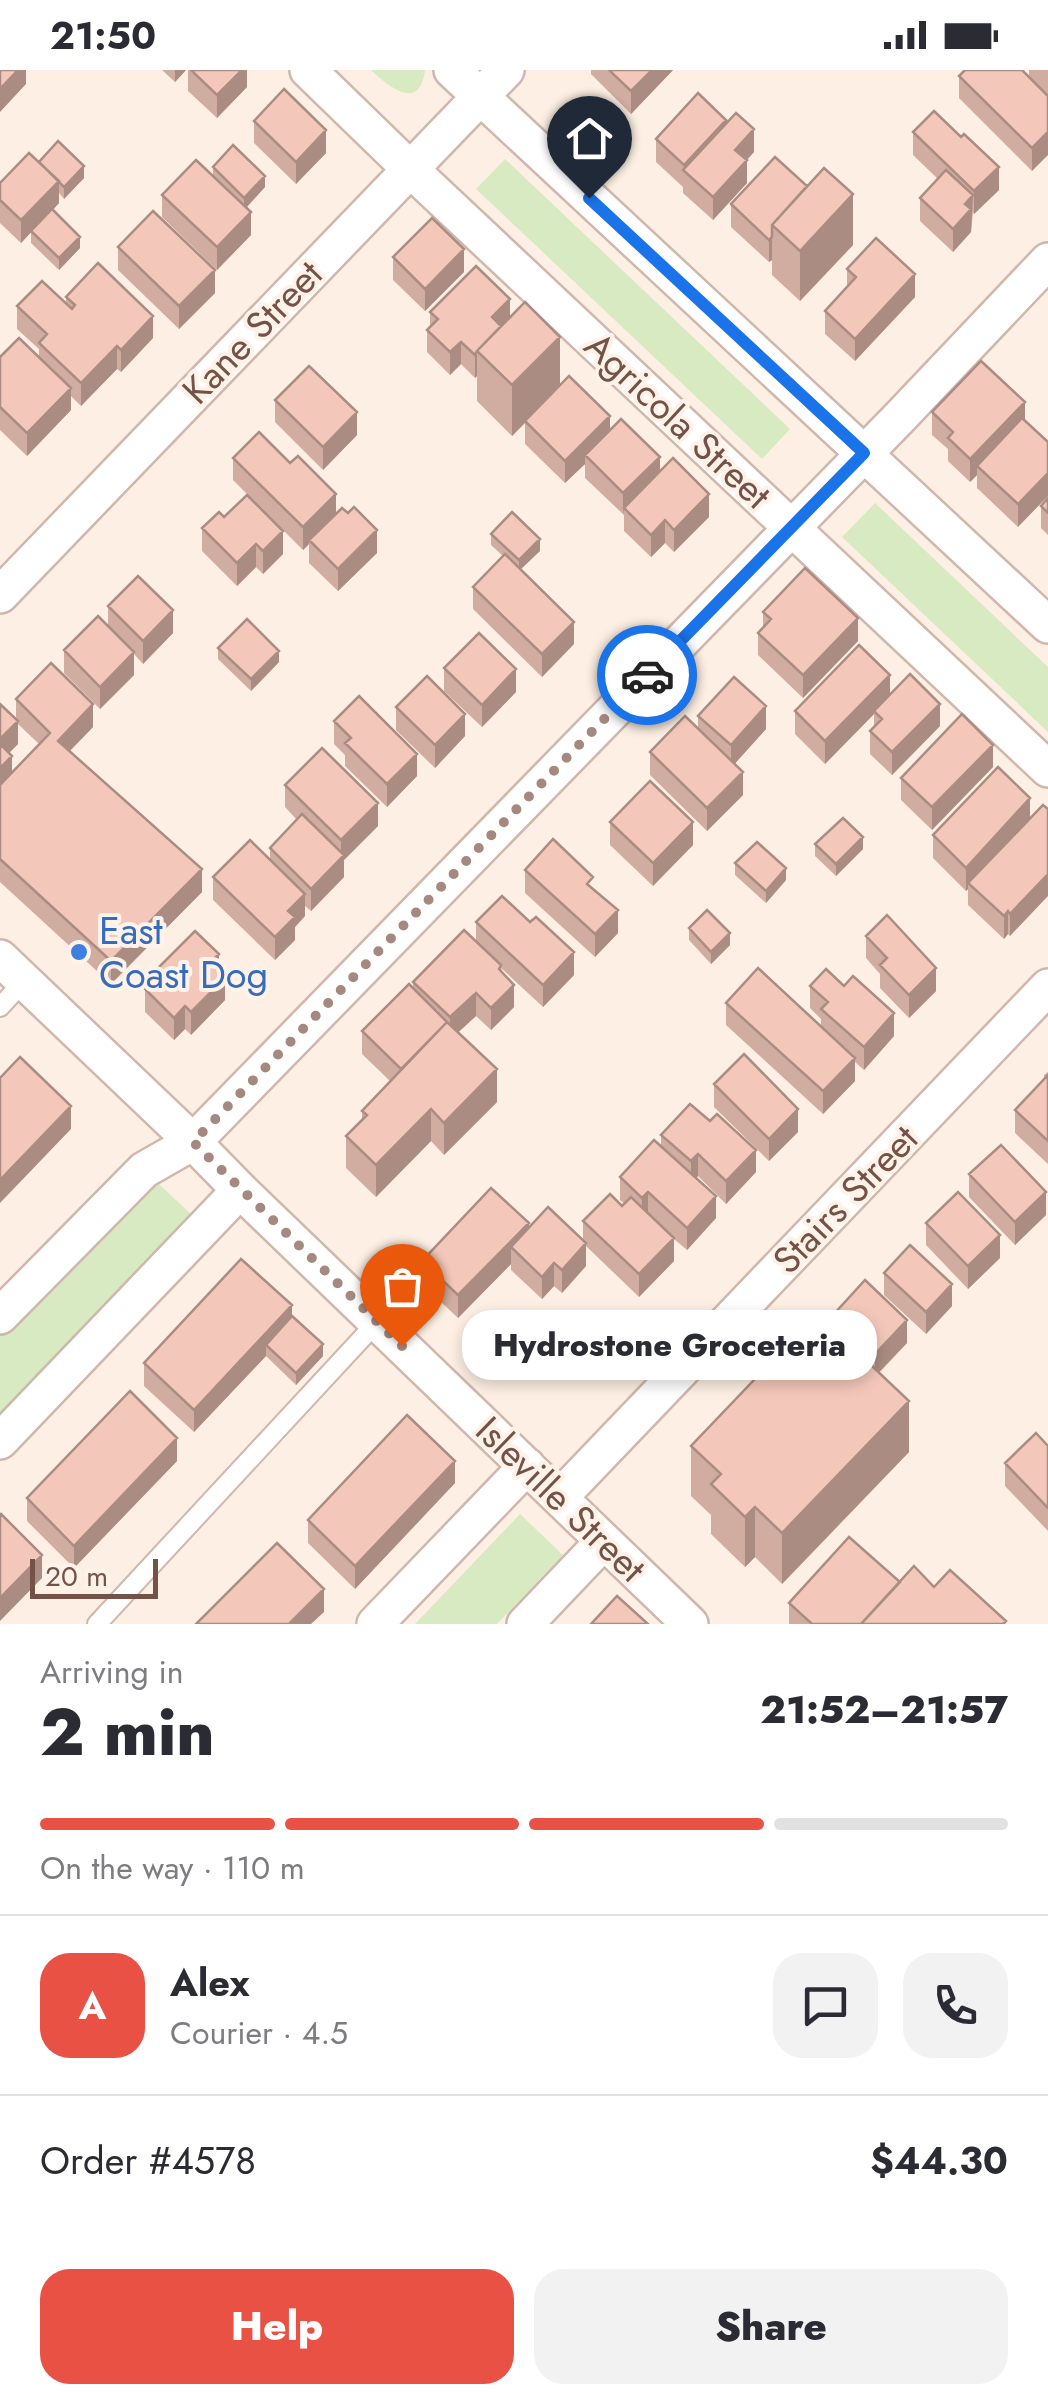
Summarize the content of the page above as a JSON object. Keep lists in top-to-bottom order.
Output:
{
  "streets": {
    "street": [
      "Kane Street",
      "Agricola Street",
      "Stairs Street",
      "Isleville Street"
    ]
  },
  "crossings": [
    ["Kane Street", "Agricola Street"],
    ["Stairs Street", "Isleville Street"]
  ],
  "places": ["East Coast Dog", "Hydrostone Groceteria"],
  "scale_bar": "20 m",
  "page": {
    "status": "21:50",
    "bubble": "Hydrostone Groceteria",
    "scale": "20 m",
    "heading": ["2 min", "Arriving in", "21:52–21:57"],
    "panel": [
      "Alex",
      "Courier · 4.5",
      "Order #4578",
      "$44.30"
    ],
    "bar": "On the way · 110 m",
    "round": "A",
    "buttons": ["Help", "Share"]
  }
}
